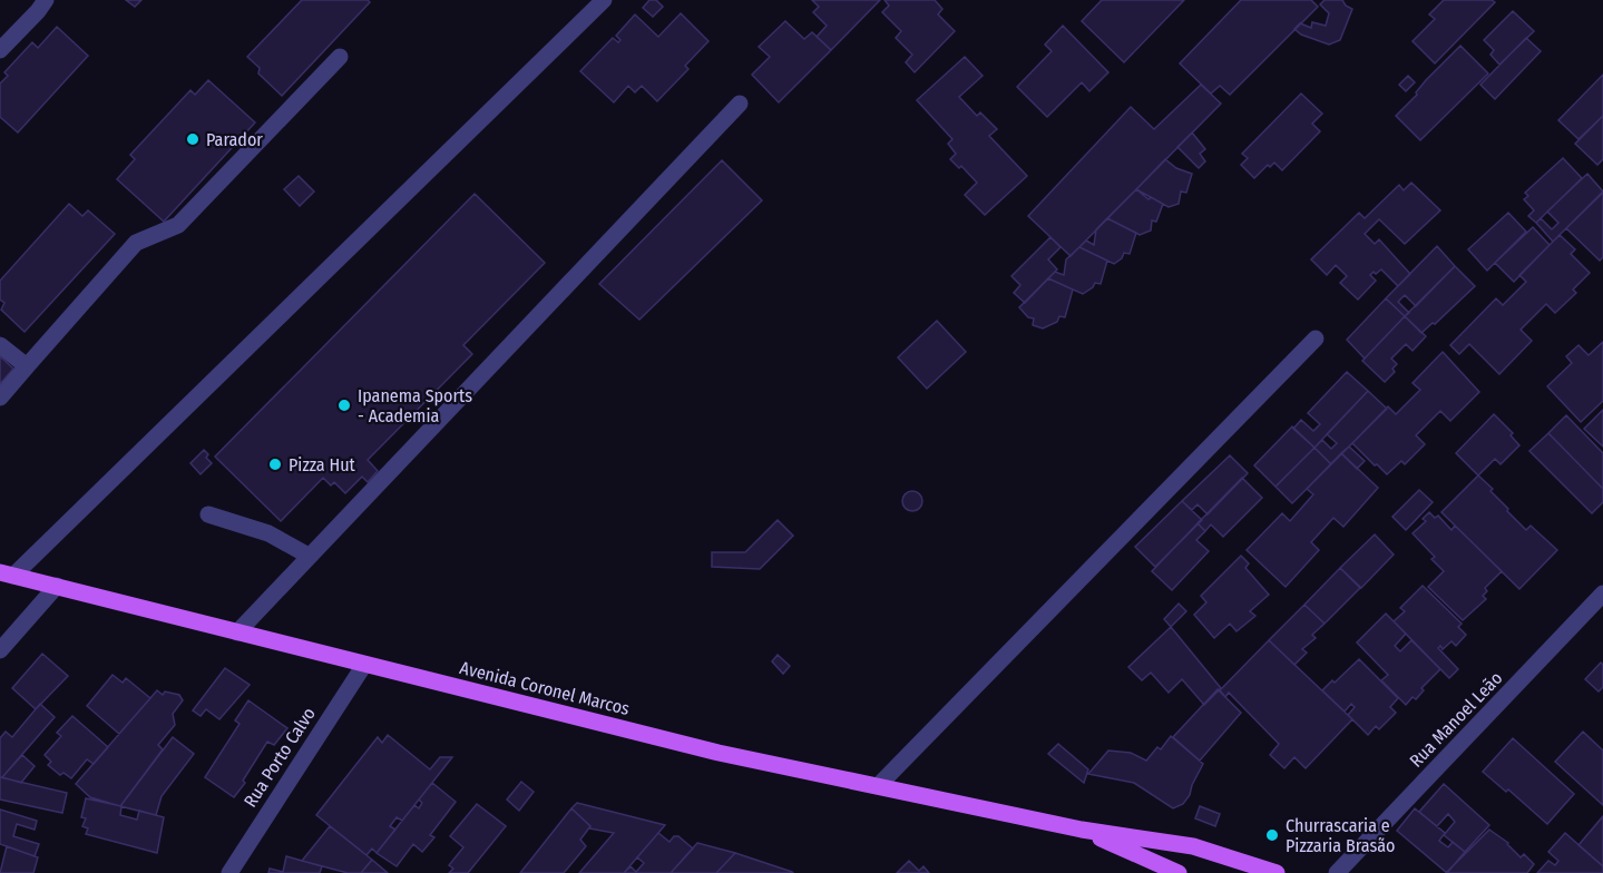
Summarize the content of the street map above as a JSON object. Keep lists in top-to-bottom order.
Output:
{
  "streets": {
    "main road": ["Avenida Coronel Marcos"],
    "street": ["Rua Manoel Leão", "Rua Porto Calvo"]
  },
  "crossings": [
    ["Avenida Coronel Marcos", "Rua Porto Calvo"]
  ],
  "places": [
    "Parador",
    "Ipanema Sports - Academia",
    "Pizza Hut",
    "Churrascaria e Pizzaria Brasão"
  ]
}
